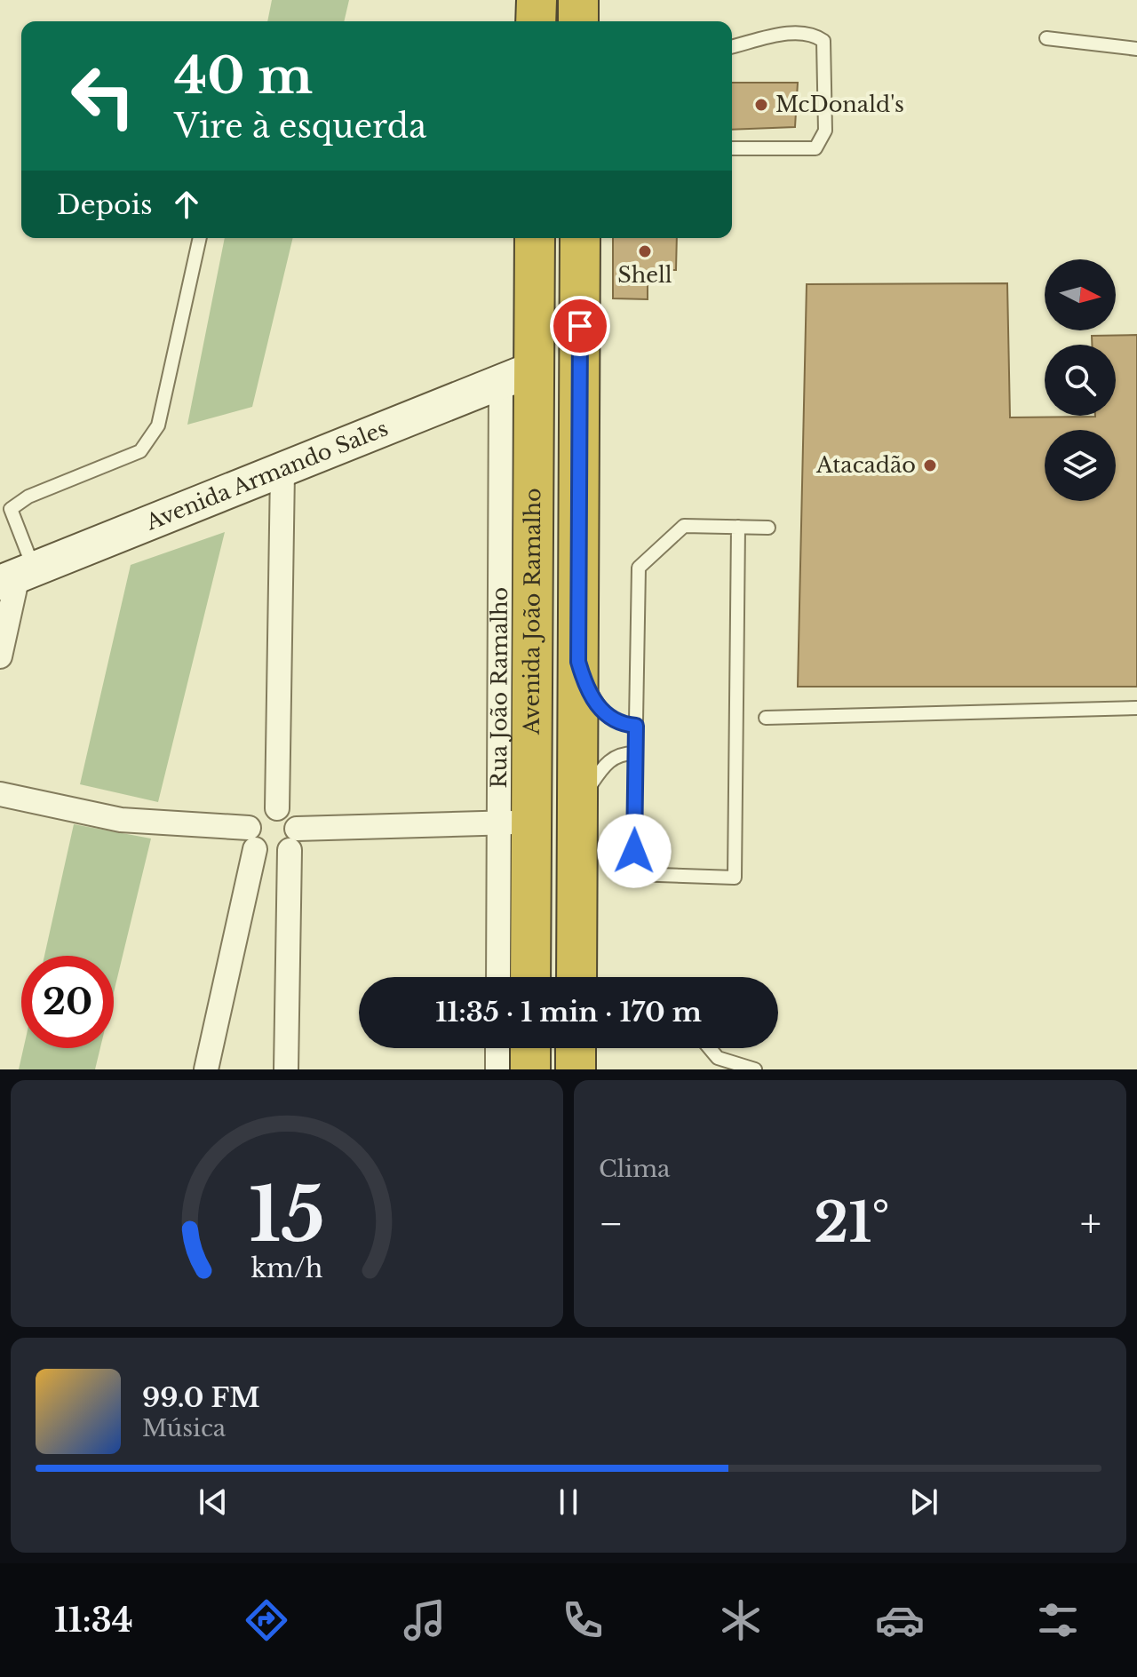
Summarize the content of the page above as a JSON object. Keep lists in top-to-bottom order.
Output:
{
  "streets": {
    "highway": ["Avenida João Ramalho"],
    "street": ["Avenida Armando Sales"]
  },
  "crossings": [
    ["Avenida Armando Sales", "Avenida João Ramalho"]
  ],
  "places": ["McDonald's", "Shell", "Atacadão"],
  "north": "right",
  "page": {
    "turn": ["40 m", "Vire à esquerda"],
    "then": "Depois",
    "limit": "20",
    "trip": "11:35 · 1 min · 170 m",
    "tile": "Clima",
    "heat": ["−", "21°", "+"],
    "song": ["99.0 FM", "Música"],
    "tabs": "11:34",
    "gauge": ["15", "km/h"]
  }
}
